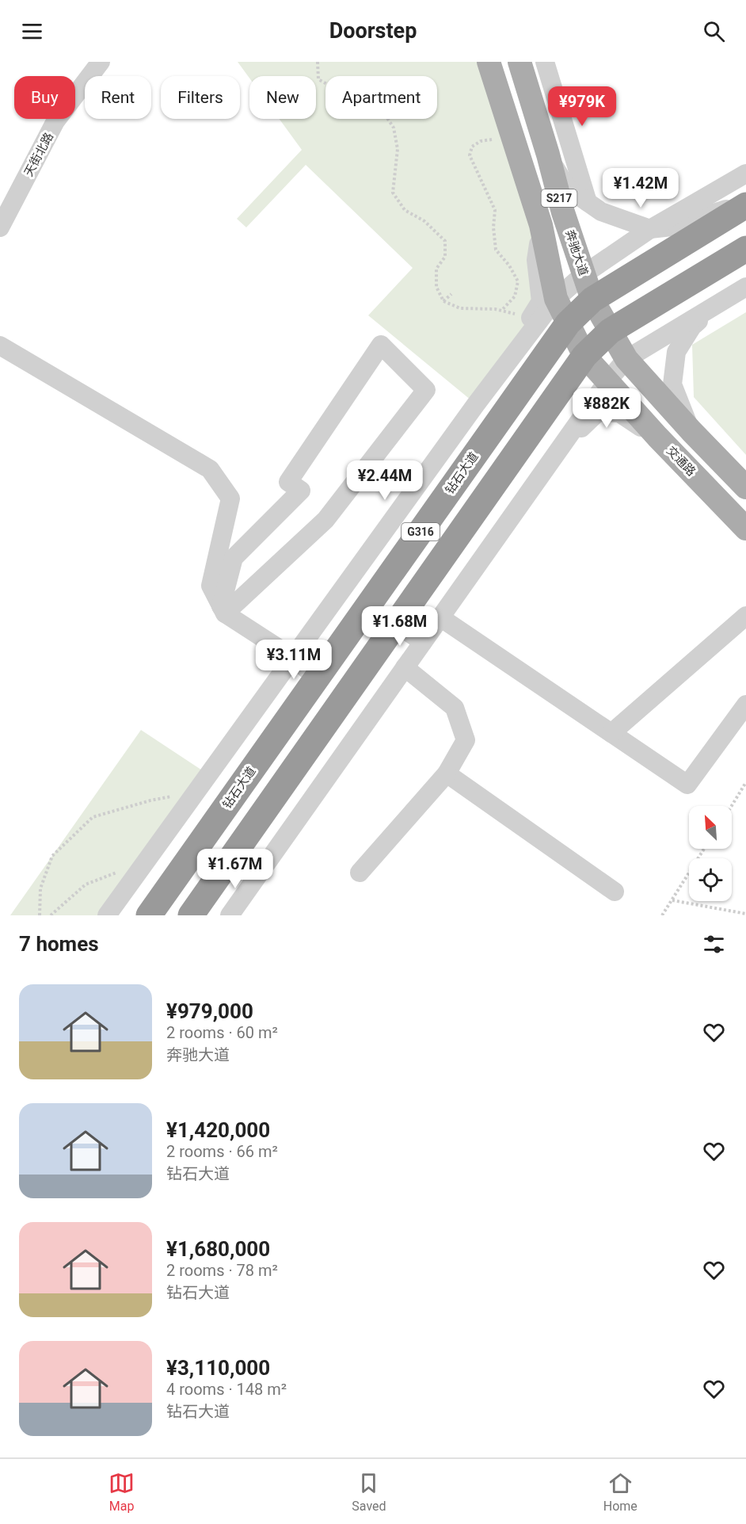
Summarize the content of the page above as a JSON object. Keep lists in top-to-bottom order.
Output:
{
  "streets": {
    "highway": ["钻石大道", "G316"],
    "main road": ["S217", "奔驰大道", "交通路"],
    "street": ["天街北路"]
  },
  "crossings": [
    ["S217", "奔驰大道"],
    ["S217", "交通路"],
    ["S217", "钻石大道"],
    ["S217", "G316"],
    ["奔驰大道", "钻石大道"],
    ["奔驰大道", "G316"],
    ["交通路", "钻石大道"],
    ["交通路", "G316"]
  ],
  "north": "top left",
  "page": {
    "header": "Doorstep",
    "chip": [
      "Buy",
      "Rent",
      "Filters",
      "New",
      "Apartment"
    ],
    "price": [
      "¥979K",
      "¥1.42M",
      "¥882K",
      "¥2.44M",
      "¥1.68M",
      "¥3.11M",
      "¥1.67M"
    ],
    "heading": "7 homes",
    "list": [
      {
        "name": "¥979,000",
        "note": "2 rooms · 60 m² · 奔驰大道"
      },
      {
        "name": "¥1,420,000",
        "note": "2 rooms · 66 m² · 钻石大道"
      },
      {
        "name": "¥1,680,000",
        "note": "2 rooms · 78 m² · 钻石大道"
      },
      {
        "name": "¥3,110,000",
        "note": "4 rooms · 148 m² · 钻石大道"
      }
    ],
    "tabs": ["Map", "Saved", "Home"]
  }
}
